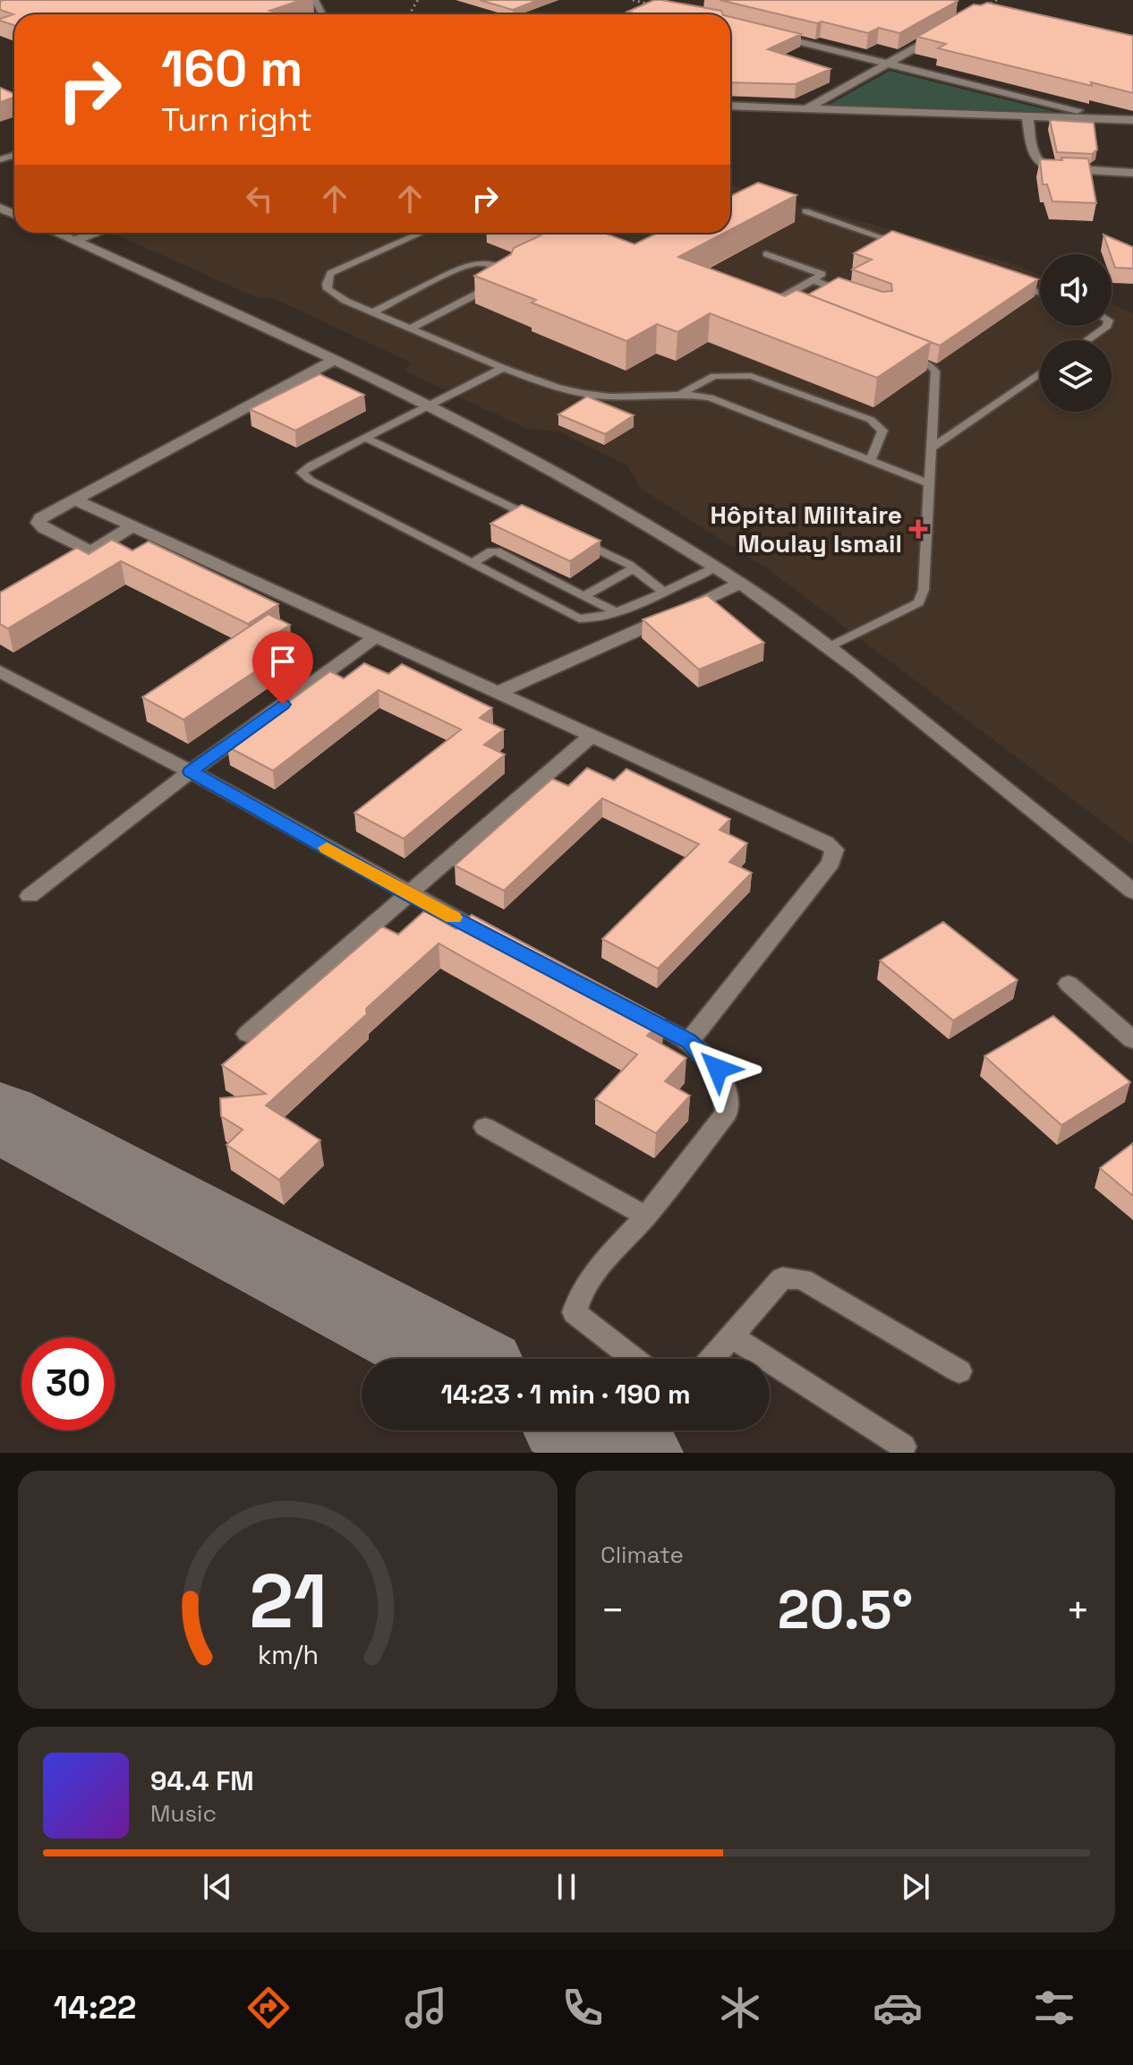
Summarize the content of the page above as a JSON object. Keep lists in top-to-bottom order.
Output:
{
  "places": {
    "health": ["Hôpital Militaire Moulay Ismail"]
  },
  "page": {
    "turn": ["160 m", "Turn right"],
    "limit": "30",
    "trip": "14:23 · 1 min · 190 m",
    "tile": "Climate",
    "heat": ["−", "20.5°", "+"],
    "song": ["94.4 FM", "Music"],
    "tabs": "14:22",
    "gauge": ["21", "km/h"]
  }
}
